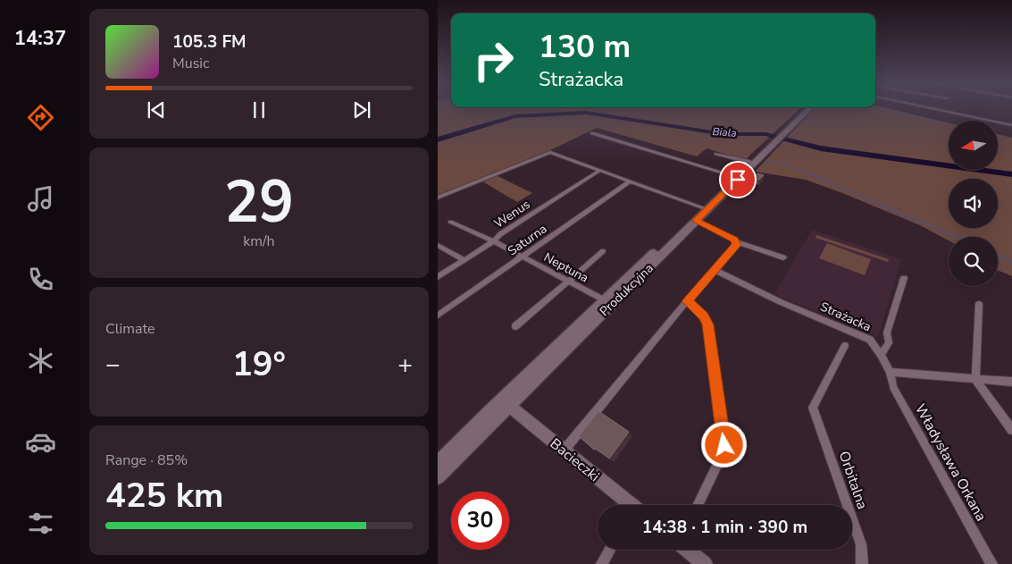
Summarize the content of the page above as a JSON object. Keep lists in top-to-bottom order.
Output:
{
  "streets": {
    "main road": ["Produkcyjna"],
    "street": [
      "Wenus",
      "Saturna",
      "Neptuna",
      "Strażacka",
      "Bacieczki",
      "Władysława Orkana",
      "Orbitalna"
    ]
  },
  "crossings": [
    ["Wenus", "Neptuna"],
    ["Saturna", "Neptuna"],
    ["Neptuna", "Produkcyjna"],
    ["Produkcyjna", "Bacieczki"],
    ["Strażacka", "Władysława Orkana"]
  ],
  "water": ["Biala"],
  "north": "left",
  "page": {
    "tabs": "14:37",
    "turn": ["130 m", "Strażacka"],
    "song": ["105.3 FM", "Music"],
    "tile": [
      ["29", "km/h"],
      "Climate",
      ["Range · 85%", "425 km"]
    ],
    "heat": ["−", "19°", "+"],
    "limit": "30",
    "trip": "14:38 · 1 min · 390 m"
  }
}
